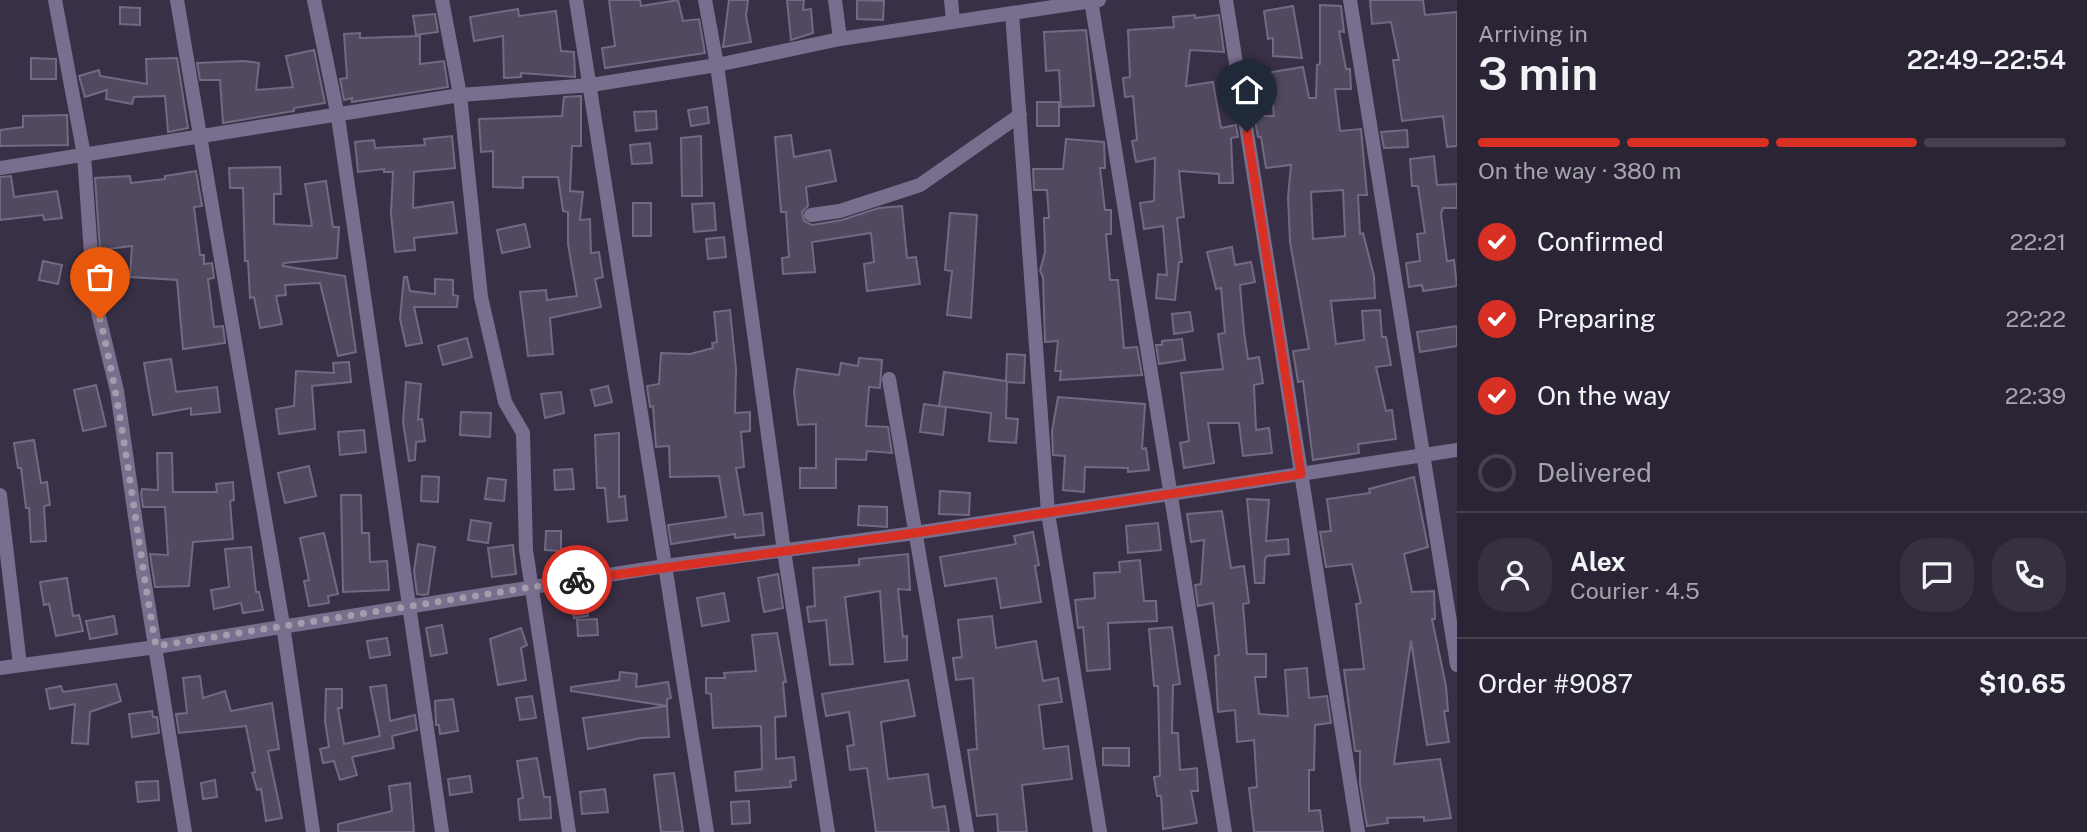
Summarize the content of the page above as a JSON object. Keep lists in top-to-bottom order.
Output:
{
  "page": {
    "heading": ["3 min", "Arriving in", "22:49–22:54"],
    "panel": [
      "Alex",
      "Courier · 4.5",
      "Order #9087",
      "$10.65"
    ],
    "bar": "On the way · 380 m",
    "list": [
      ["Confirmed", "22:21"],
      ["Preparing", "22:22"],
      ["On the way", "22:39"],
      "Delivered"
    ]
  }
}
